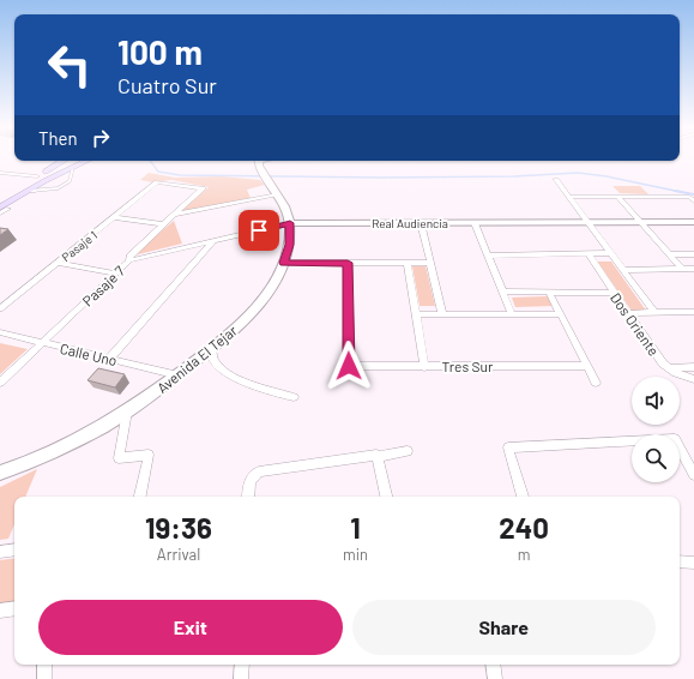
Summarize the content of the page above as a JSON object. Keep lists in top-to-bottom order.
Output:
{
  "streets": {
    "street": [
      "Real Audiencia",
      "Pasaje 1",
      "Pasaje 7",
      "Dos Oriente",
      "Calle Uno",
      "Avenida El Tejar",
      "Tres Sur"
    ]
  },
  "crossings": [
    ["Real Audiencia", "Pasaje 7"],
    ["Real Audiencia", "Dos Oriente"],
    ["Real Audiencia", "Avenida El Tejar"],
    ["Pasaje 1", "Pasaje 7"],
    ["Pasaje 7", "Calle Uno"],
    ["Calle Uno", "Avenida El Tejar"]
  ],
  "page": {
    "turn": ["100 m", "Cuatro Sur"],
    "then": "Then",
    "eta": [
      "19:36",
      "Arrival",
      "1",
      "min",
      "240",
      "m"
    ],
    "buttons": ["Exit", "Share"]
  }
}
